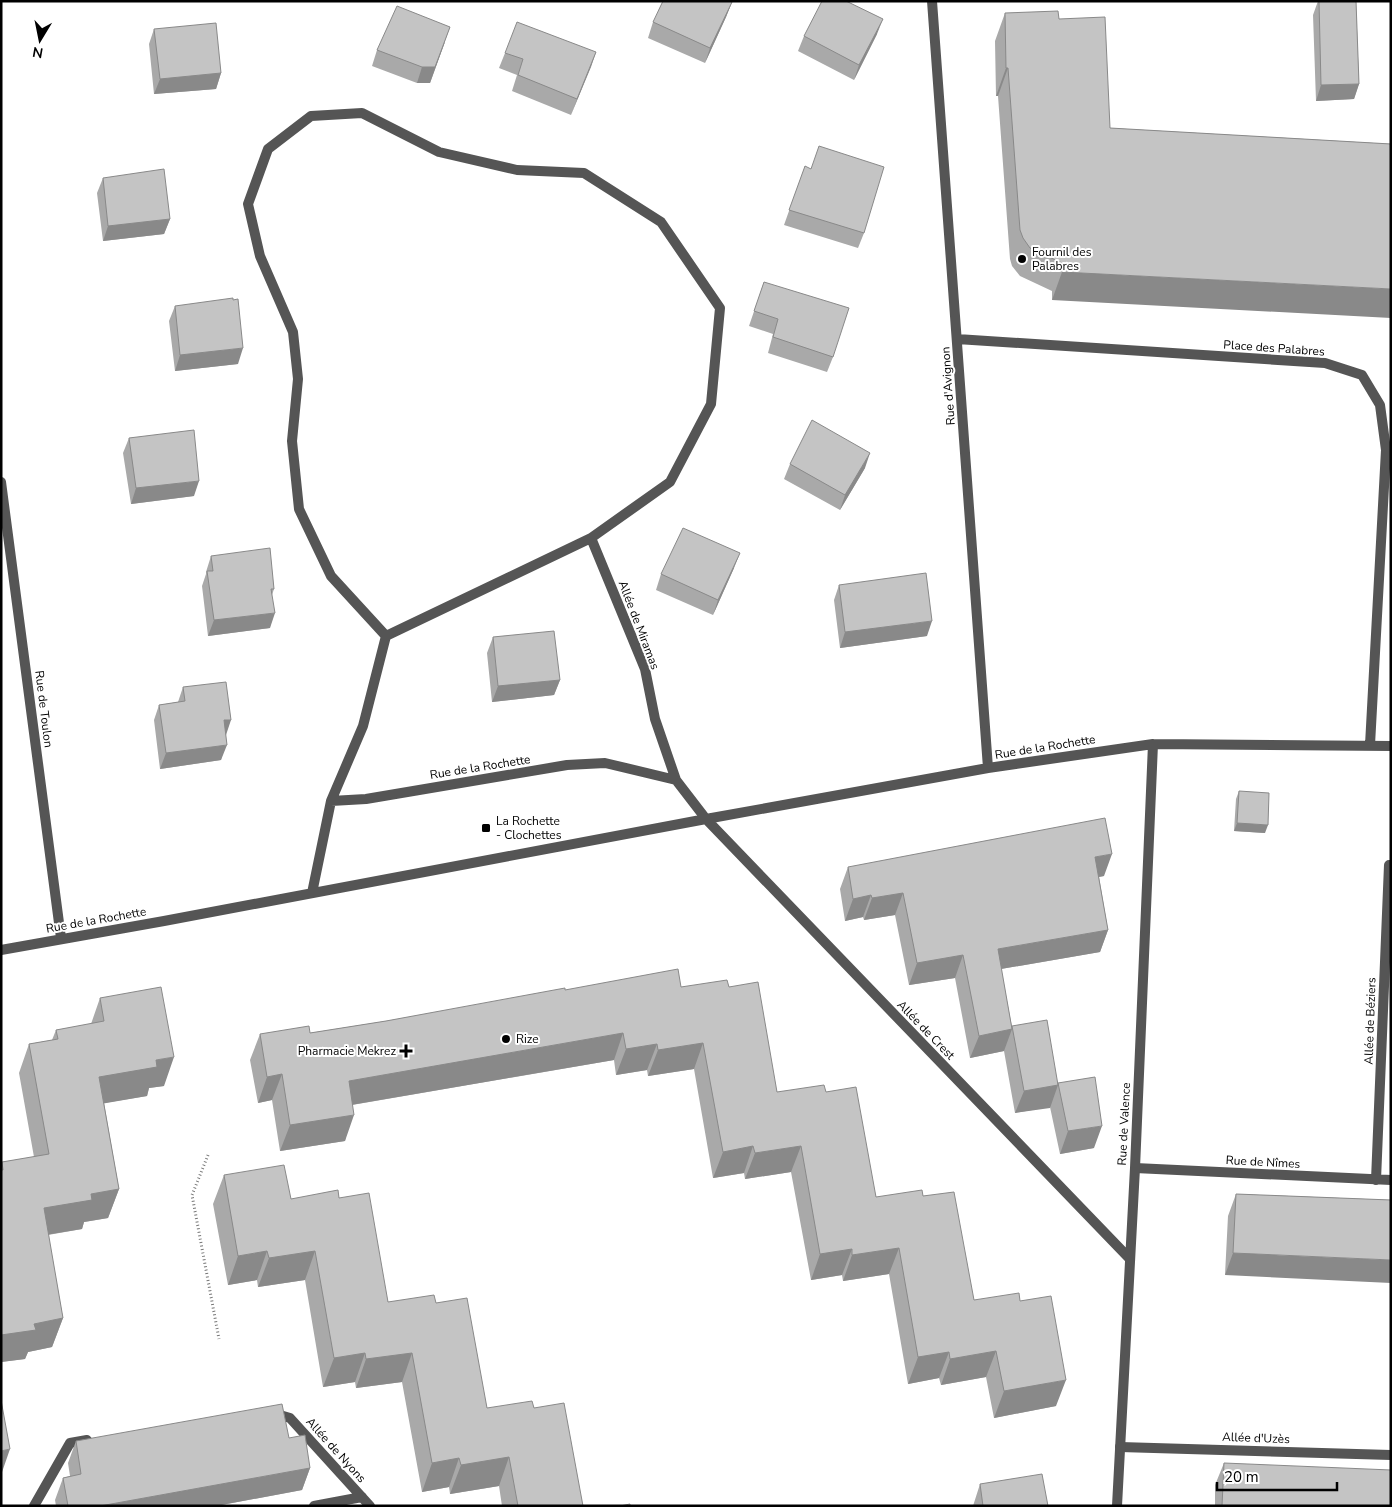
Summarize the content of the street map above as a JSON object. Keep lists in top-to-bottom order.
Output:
{
  "streets": {
    "street": [
      "Place des Palabres",
      "Rue d'Avignon",
      "Allée de Miramas",
      "Rue de Toulon",
      "Rue de la Rochette",
      "Allée de Béziers",
      "Allée de Crest",
      "Rue de Valence",
      "Rue de Nîmes",
      "Allée d'Uzès",
      "Allée de Nyons"
    ]
  },
  "crossings": [
    ["Place des Palabres", "Rue d'Avignon"],
    ["Place des Palabres", "Rue de la Rochette"],
    ["Rue d'Avignon", "Rue de la Rochette"],
    ["Allée de Miramas", "Rue de la Rochette"],
    ["Rue de Toulon", "Rue de la Rochette"],
    ["Rue de la Rochette", "Allée de Crest"],
    ["Rue de la Rochette", "Rue de Valence"],
    ["Allée de Béziers", "Rue de Nîmes"],
    ["Allée de Crest", "Rue de Valence"],
    ["Rue de Valence", "Rue de Nîmes"],
    ["Rue de Valence", "Allée d'Uzès"]
  ],
  "places": {
    "other": ["Fournil des Palabres", "Rize"],
    "transit": ["La Rochette - Clochettes"],
    "health": ["Pharmacie Mekrez"]
  },
  "scale_bar": "20 m",
  "north": "bottom"
}
